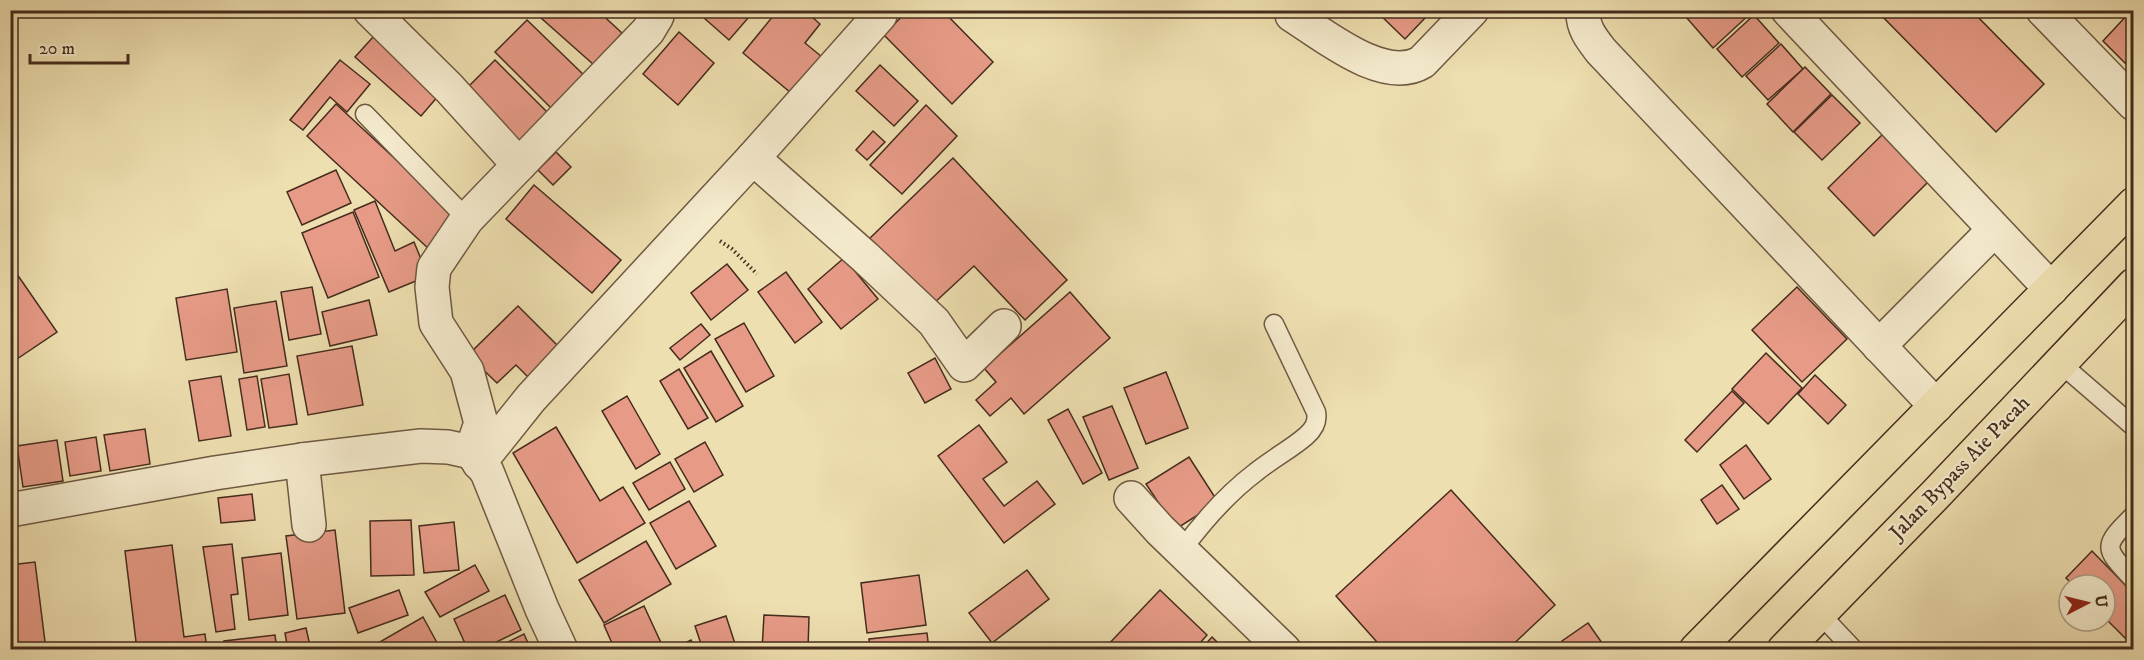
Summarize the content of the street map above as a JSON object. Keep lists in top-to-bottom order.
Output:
{
  "streets": {
    "highway": ["Jalan Bypass Aie Pacah"]
  },
  "scale_bar": "20 m",
  "north": "right"
}
